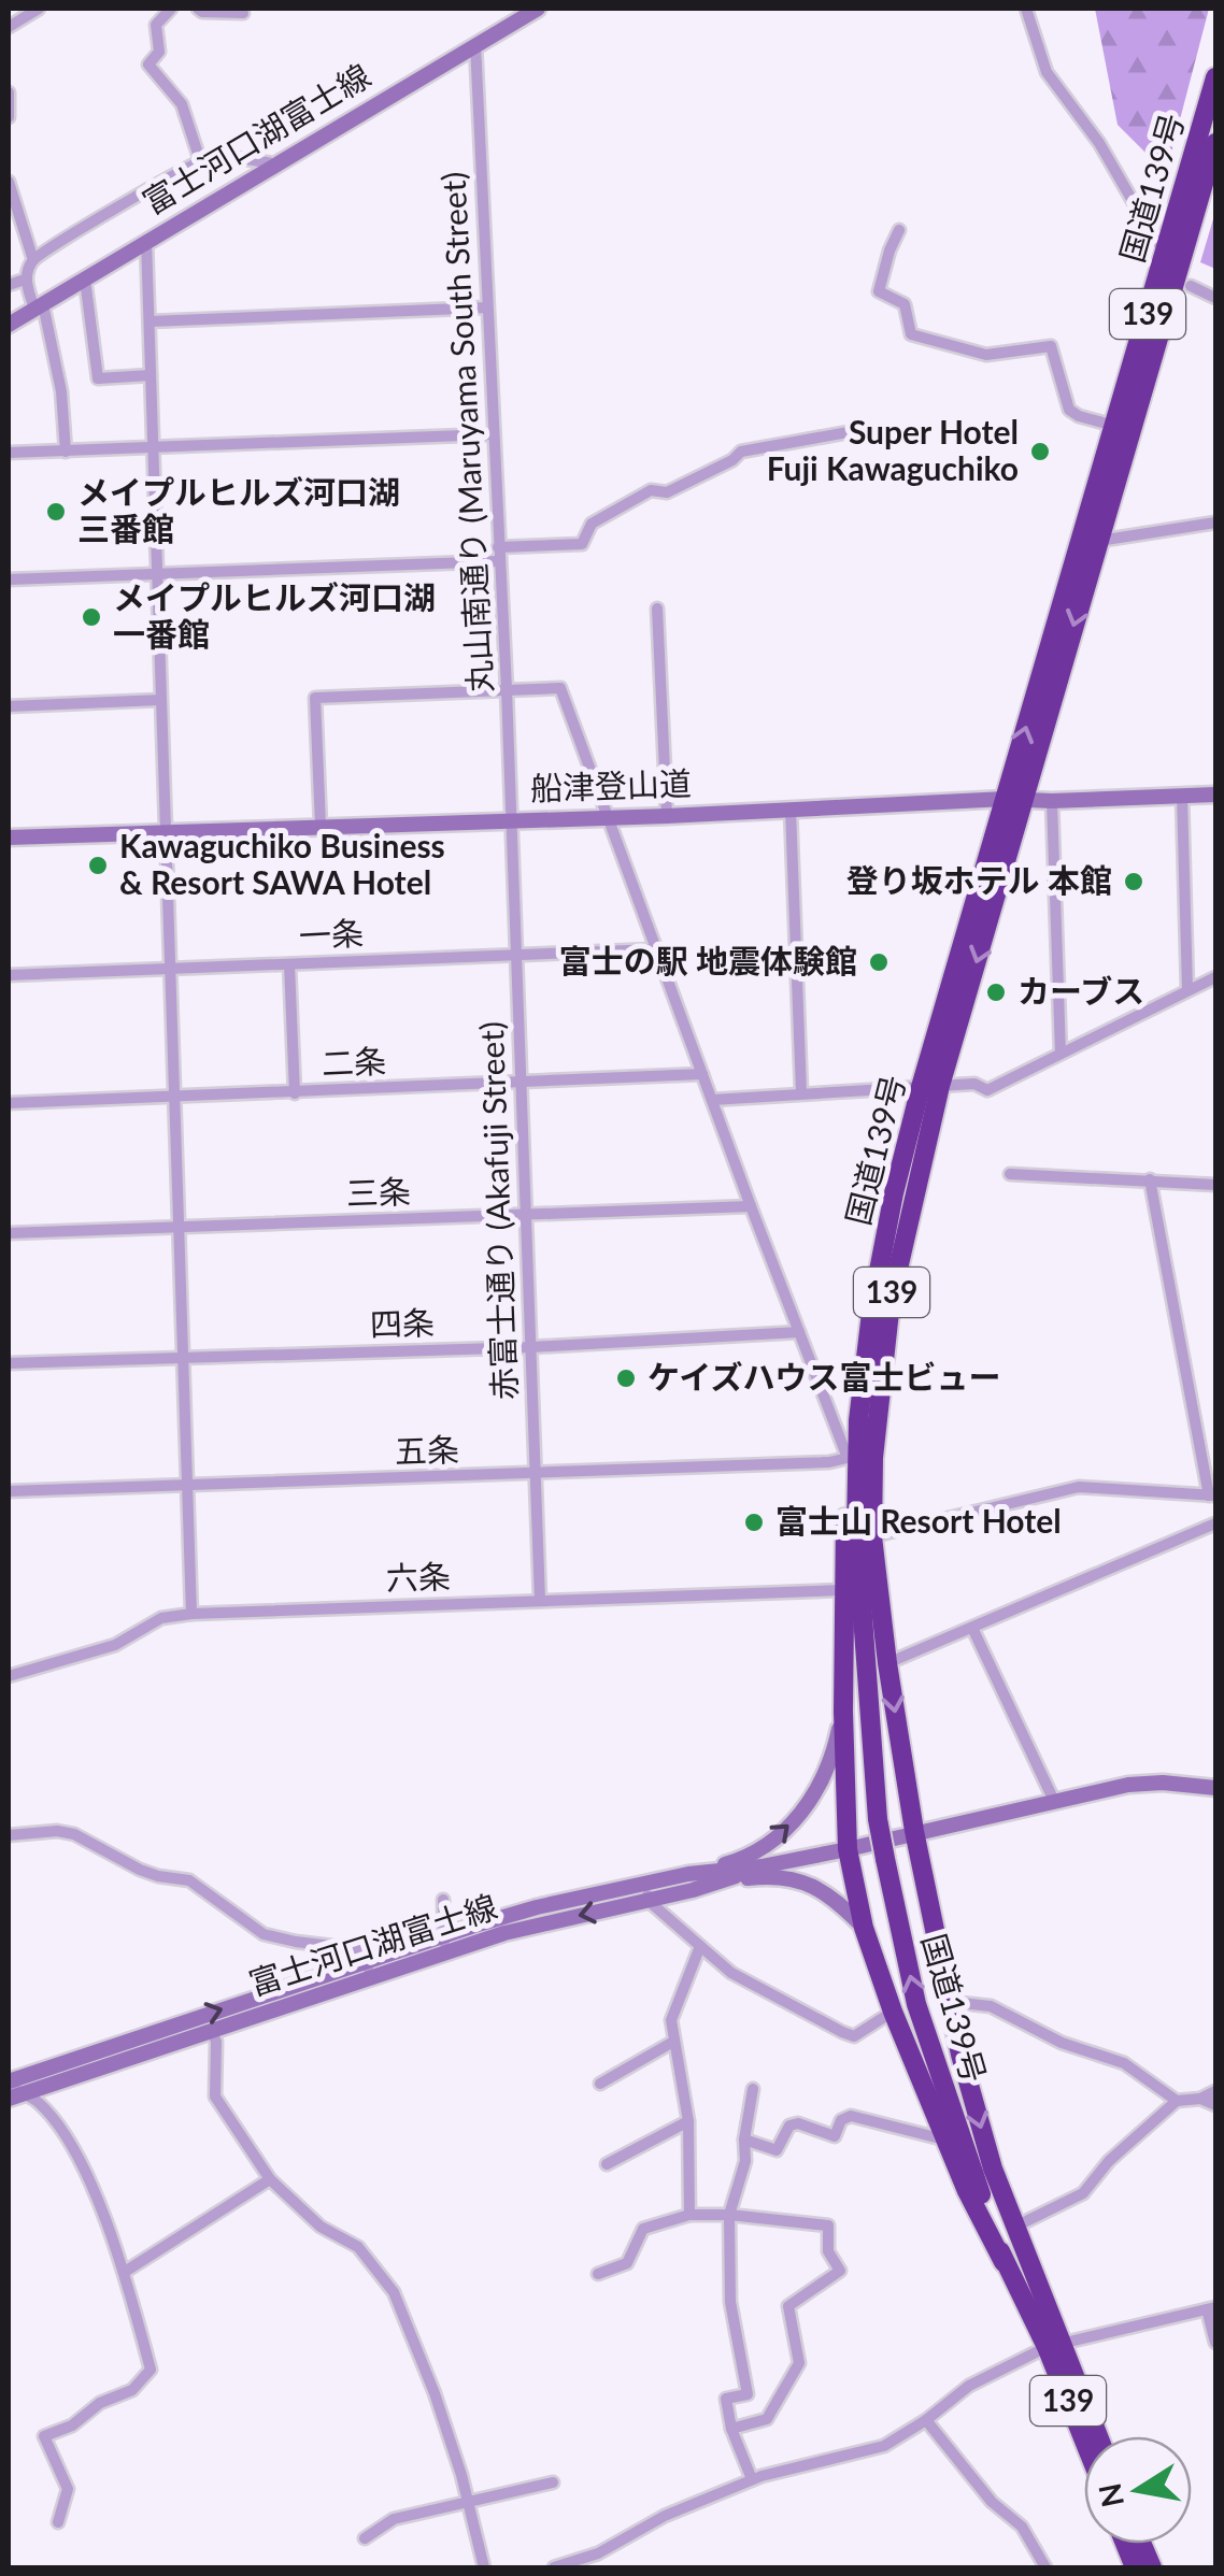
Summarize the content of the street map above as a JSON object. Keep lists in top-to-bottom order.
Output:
{
  "streets": {
    "highway": ["国道139号", "139"],
    "main road": ["富士河口湖富士線", "船津登山道"],
    "street": [
      "丸山南通り (Maruyama South Street)",
      "一条",
      "二条",
      "三条",
      "赤富士通り (Akafuji Street)",
      "四条",
      "五条",
      "六条"
    ]
  },
  "crossings": [
    ["富士河口湖富士線", "国道139号"],
    ["富士河口湖富士線", "丸山南通り (Maruyama South Street)"],
    ["国道139号", "船津登山道"],
    ["丸山南通り (Maruyama South Street)", "船津登山道"],
    ["丸山南通り (Maruyama South Street)", "赤富士通り (Akafuji Street)"],
    ["船津登山道", "赤富士通り (Akafuji Street)"],
    ["一条", "赤富士通り (Akafuji Street)"],
    ["二条", "赤富士通り (Akafuji Street)"],
    ["三条", "赤富士通り (Akafuji Street)"],
    ["赤富士通り (Akafuji Street)", "四条"],
    ["赤富士通り (Akafuji Street)", "五条"],
    ["赤富士通り (Akafuji Street)", "六条"]
  ],
  "places": [
    "Super Hotel Fuji Kawaguchiko",
    "メイプルヒルズ河口湖 三番館",
    "メイプルヒルズ河口湖 一番館",
    "Kawaguchiko Business & Resort SAWA Hotel",
    "登り坂ホテル 本館",
    "富士の駅 地震体験館",
    "カーブス",
    "ケイズハウス富士ビュー",
    "富士山 Resort Hotel"
  ],
  "north": "left"
}
